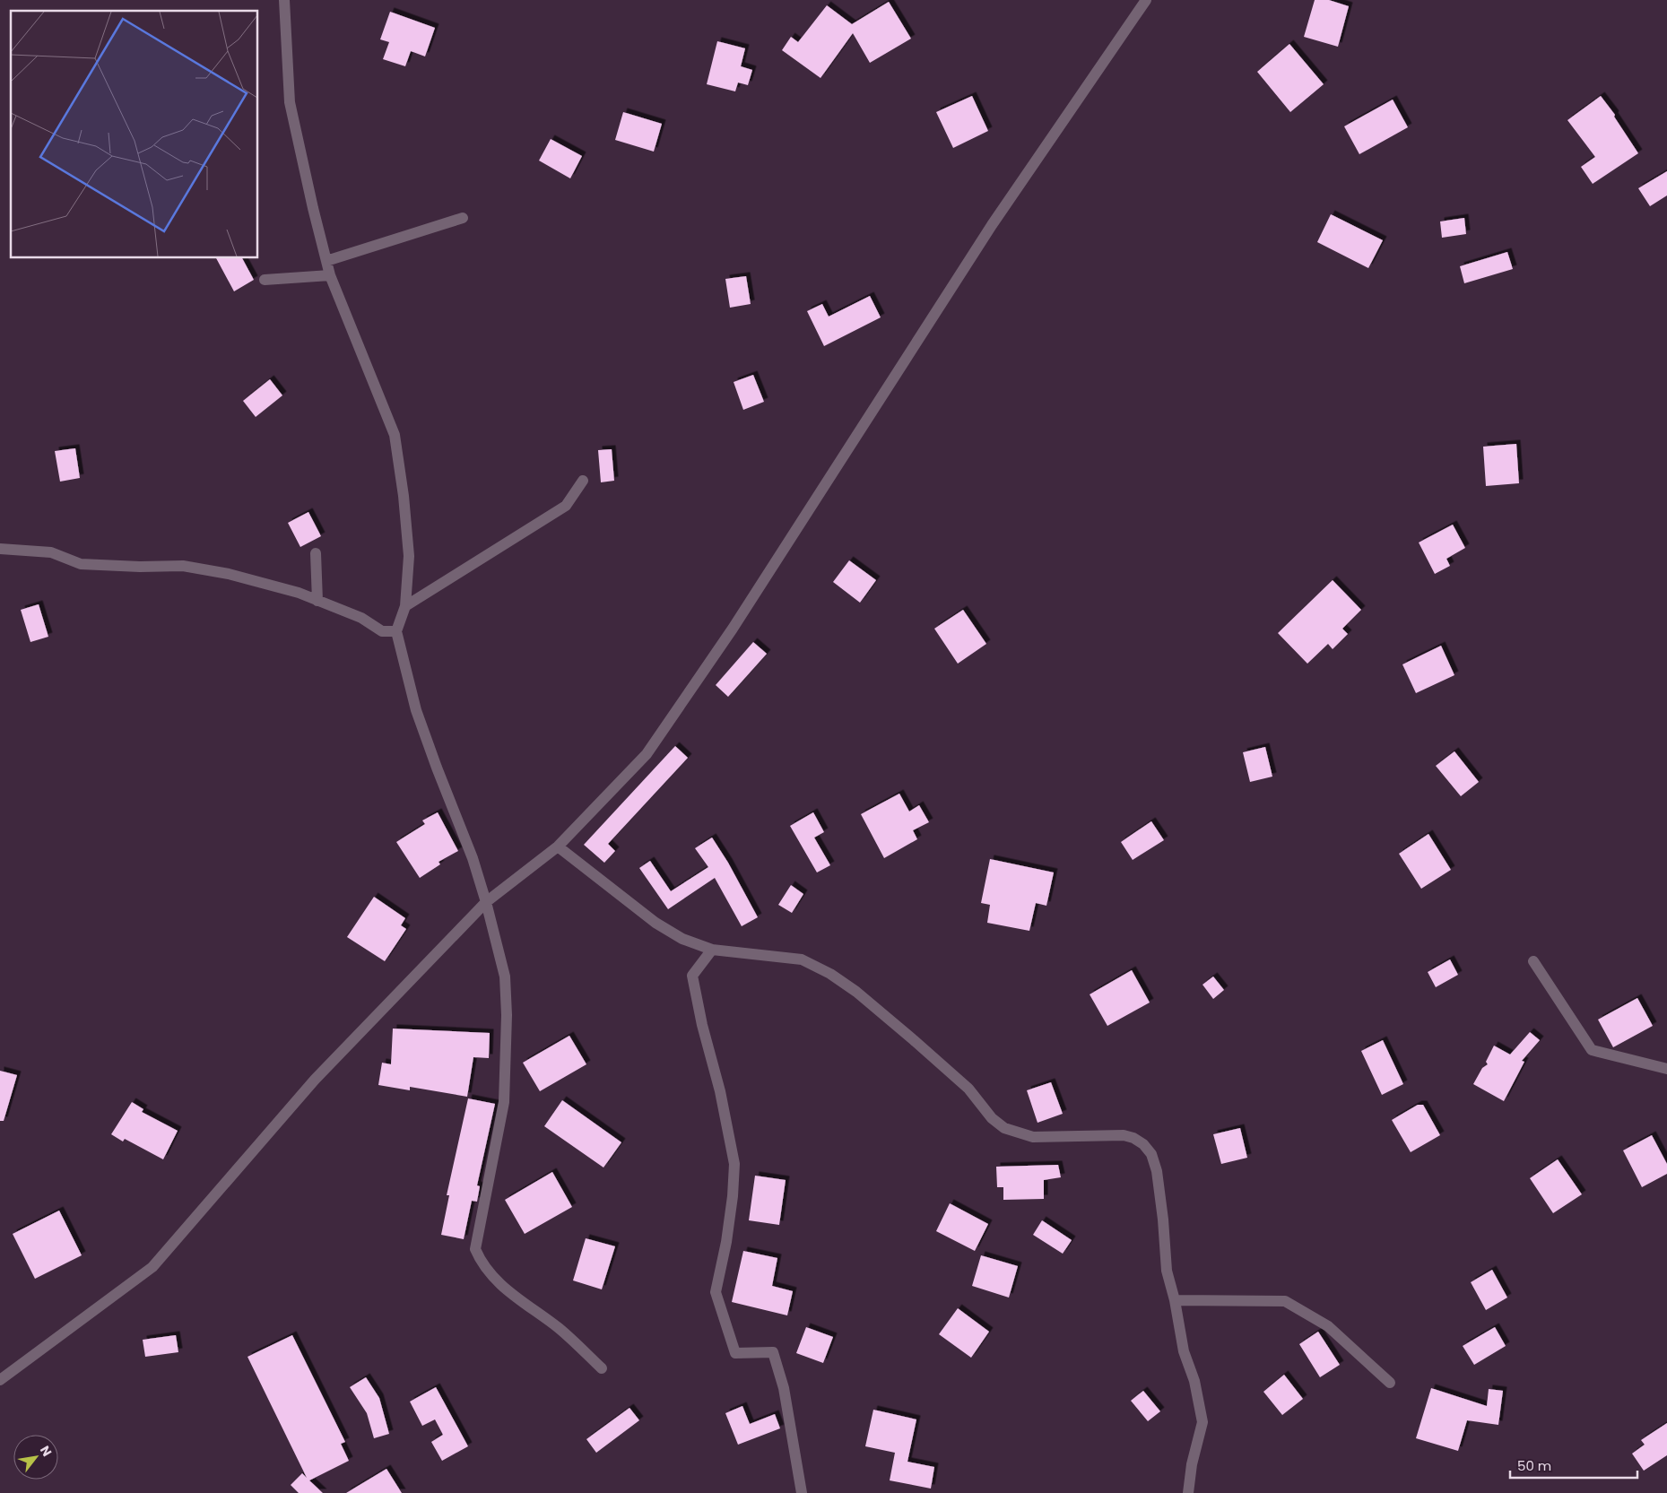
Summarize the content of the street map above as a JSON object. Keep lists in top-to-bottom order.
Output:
{
  "scale_bar": "50 m",
  "north": "top right"
}
